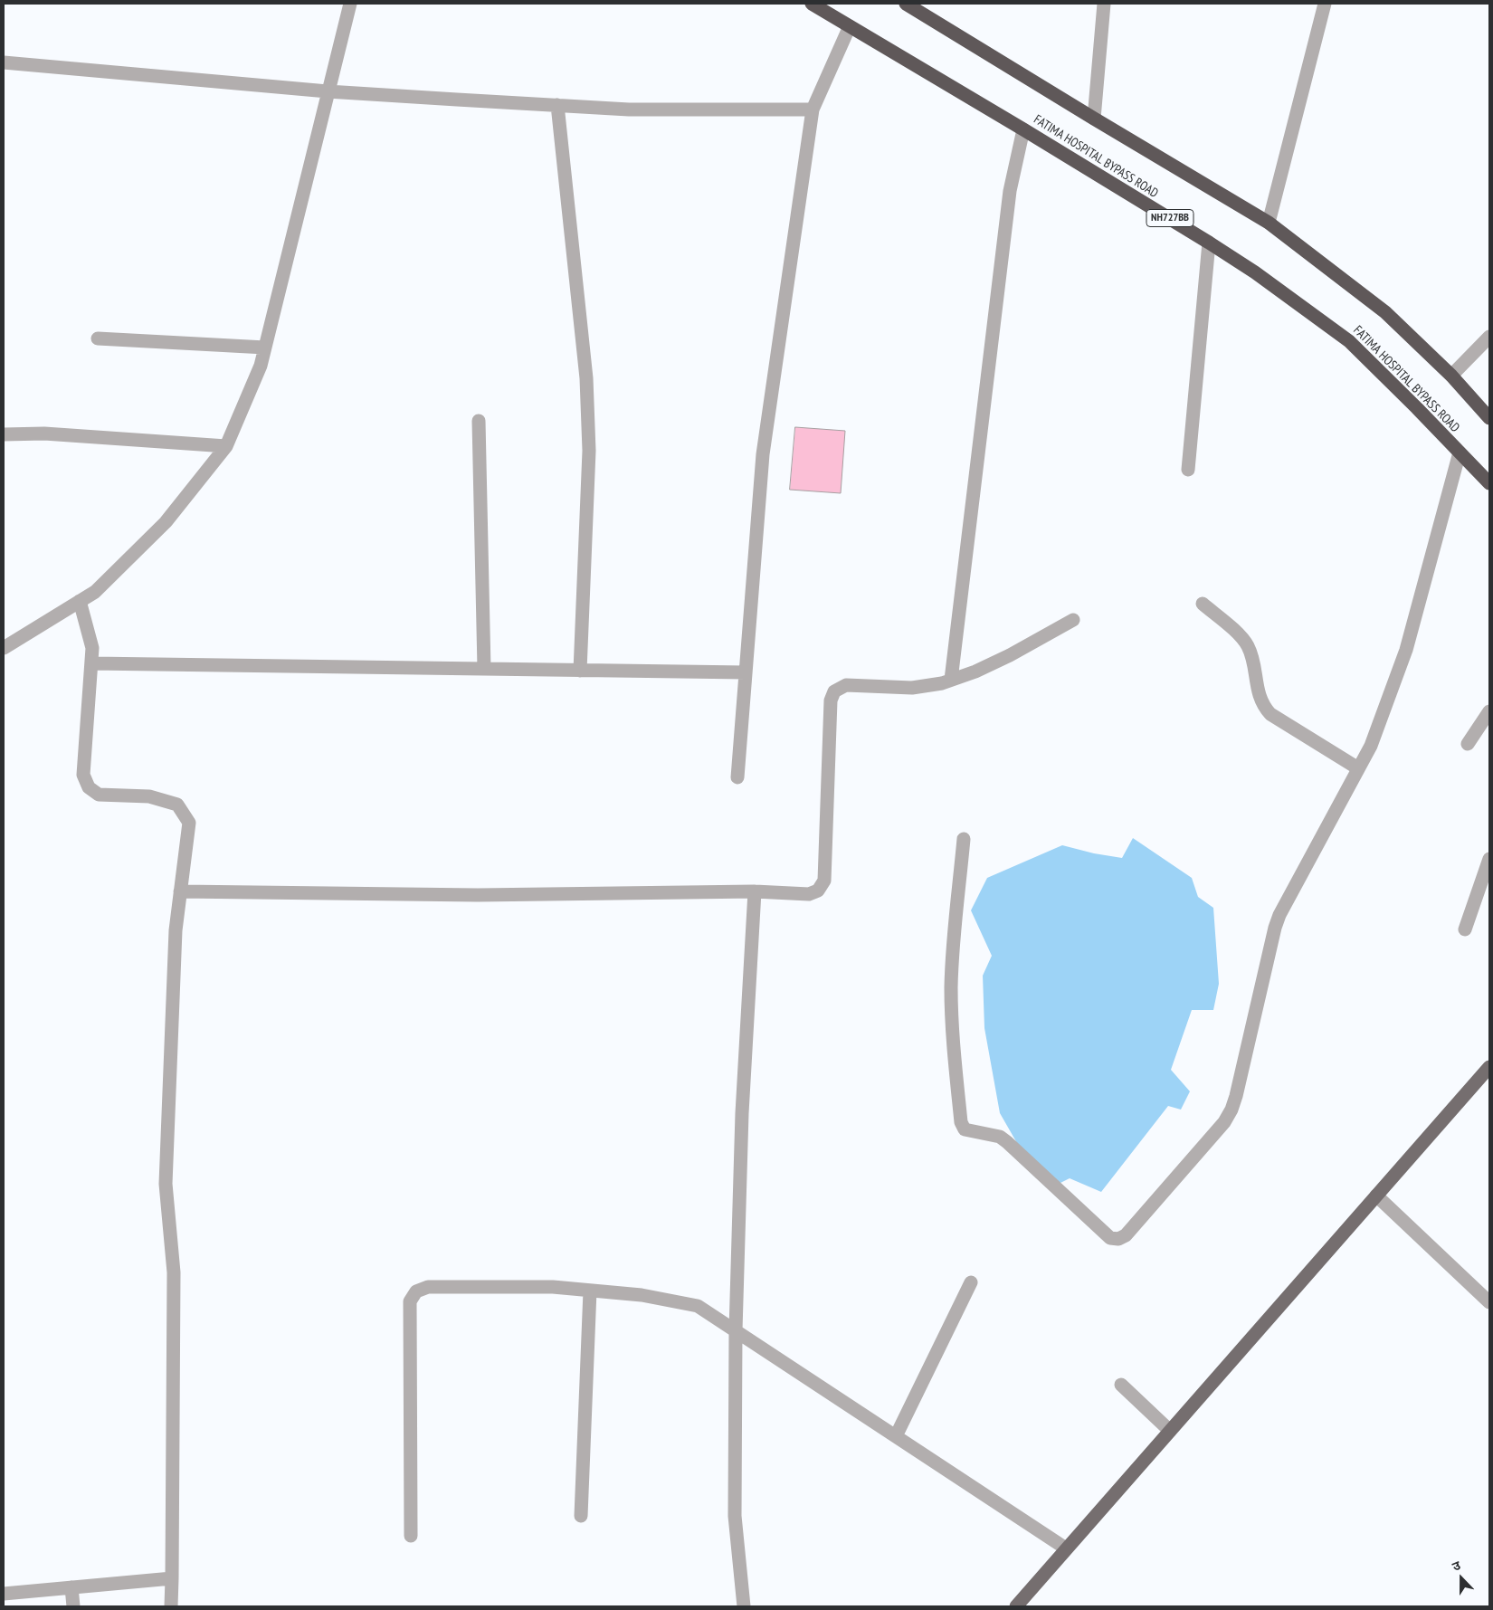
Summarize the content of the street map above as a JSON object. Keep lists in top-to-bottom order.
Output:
{
  "streets": {
    "highway": ["FATIMA HOSPITAL BYPASS ROAD", "NH727BB"]
  },
  "north": "top"
}
